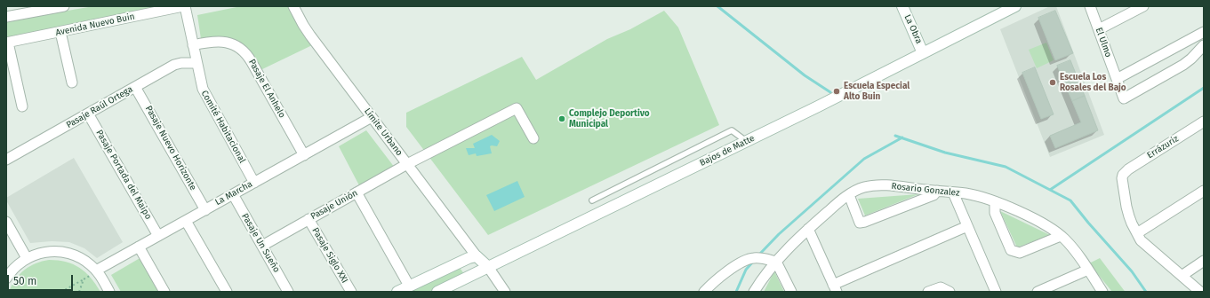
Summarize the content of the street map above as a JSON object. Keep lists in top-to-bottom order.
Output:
{
  "streets": {
    "main road": ["La Obra", "Bajos de Matte"],
    "street": [
      "Avenida Nuevo Buin",
      "El Ulmo",
      "Pasaje El Anhelo",
      "Pasaje Raúl Ortega",
      "Comité Habitacional",
      "Límite Urbano",
      "Errázuriz",
      "Pasaje Nuevo Horizonte",
      "Pasaje Portada del Maipo",
      "Rosario Gonzalez",
      "La Marcha",
      "Pasaje Unión",
      "Pasaje Un Sueño",
      "Pasaje Siglo XXI"
    ]
  },
  "crossings": [
    ["Avenida Nuevo Buin", "Comité Habitacional"],
    ["La Obra", "Bajos de Matte"],
    ["Pasaje El Anhelo", "Comité Habitacional"],
    ["Pasaje El Anhelo", "La Marcha"],
    ["Pasaje Raúl Ortega", "Comité Habitacional"],
    ["Pasaje Raúl Ortega", "Pasaje Nuevo Horizonte"],
    ["Pasaje Raúl Ortega", "Pasaje Portada del Maipo"],
    ["Comité Habitacional", "La Marcha"],
    ["Límite Urbano", "La Marcha"],
    ["Límite Urbano", "Pasaje Unión"],
    ["Pasaje Nuevo Horizonte", "La Marcha"],
    ["Pasaje Portada del Maipo", "La Marcha"],
    ["La Marcha", "Pasaje Un Sueño"],
    ["Pasaje Unión", "Pasaje Un Sueño"],
    ["Pasaje Unión", "Pasaje Siglo XXI"]
  ],
  "places": ["Escuela Los Rosales del Bajo", "Escuela Especial Alto Buin", "Complejo Deportivo Municipal"],
  "scale_bar": "50 m"
}
